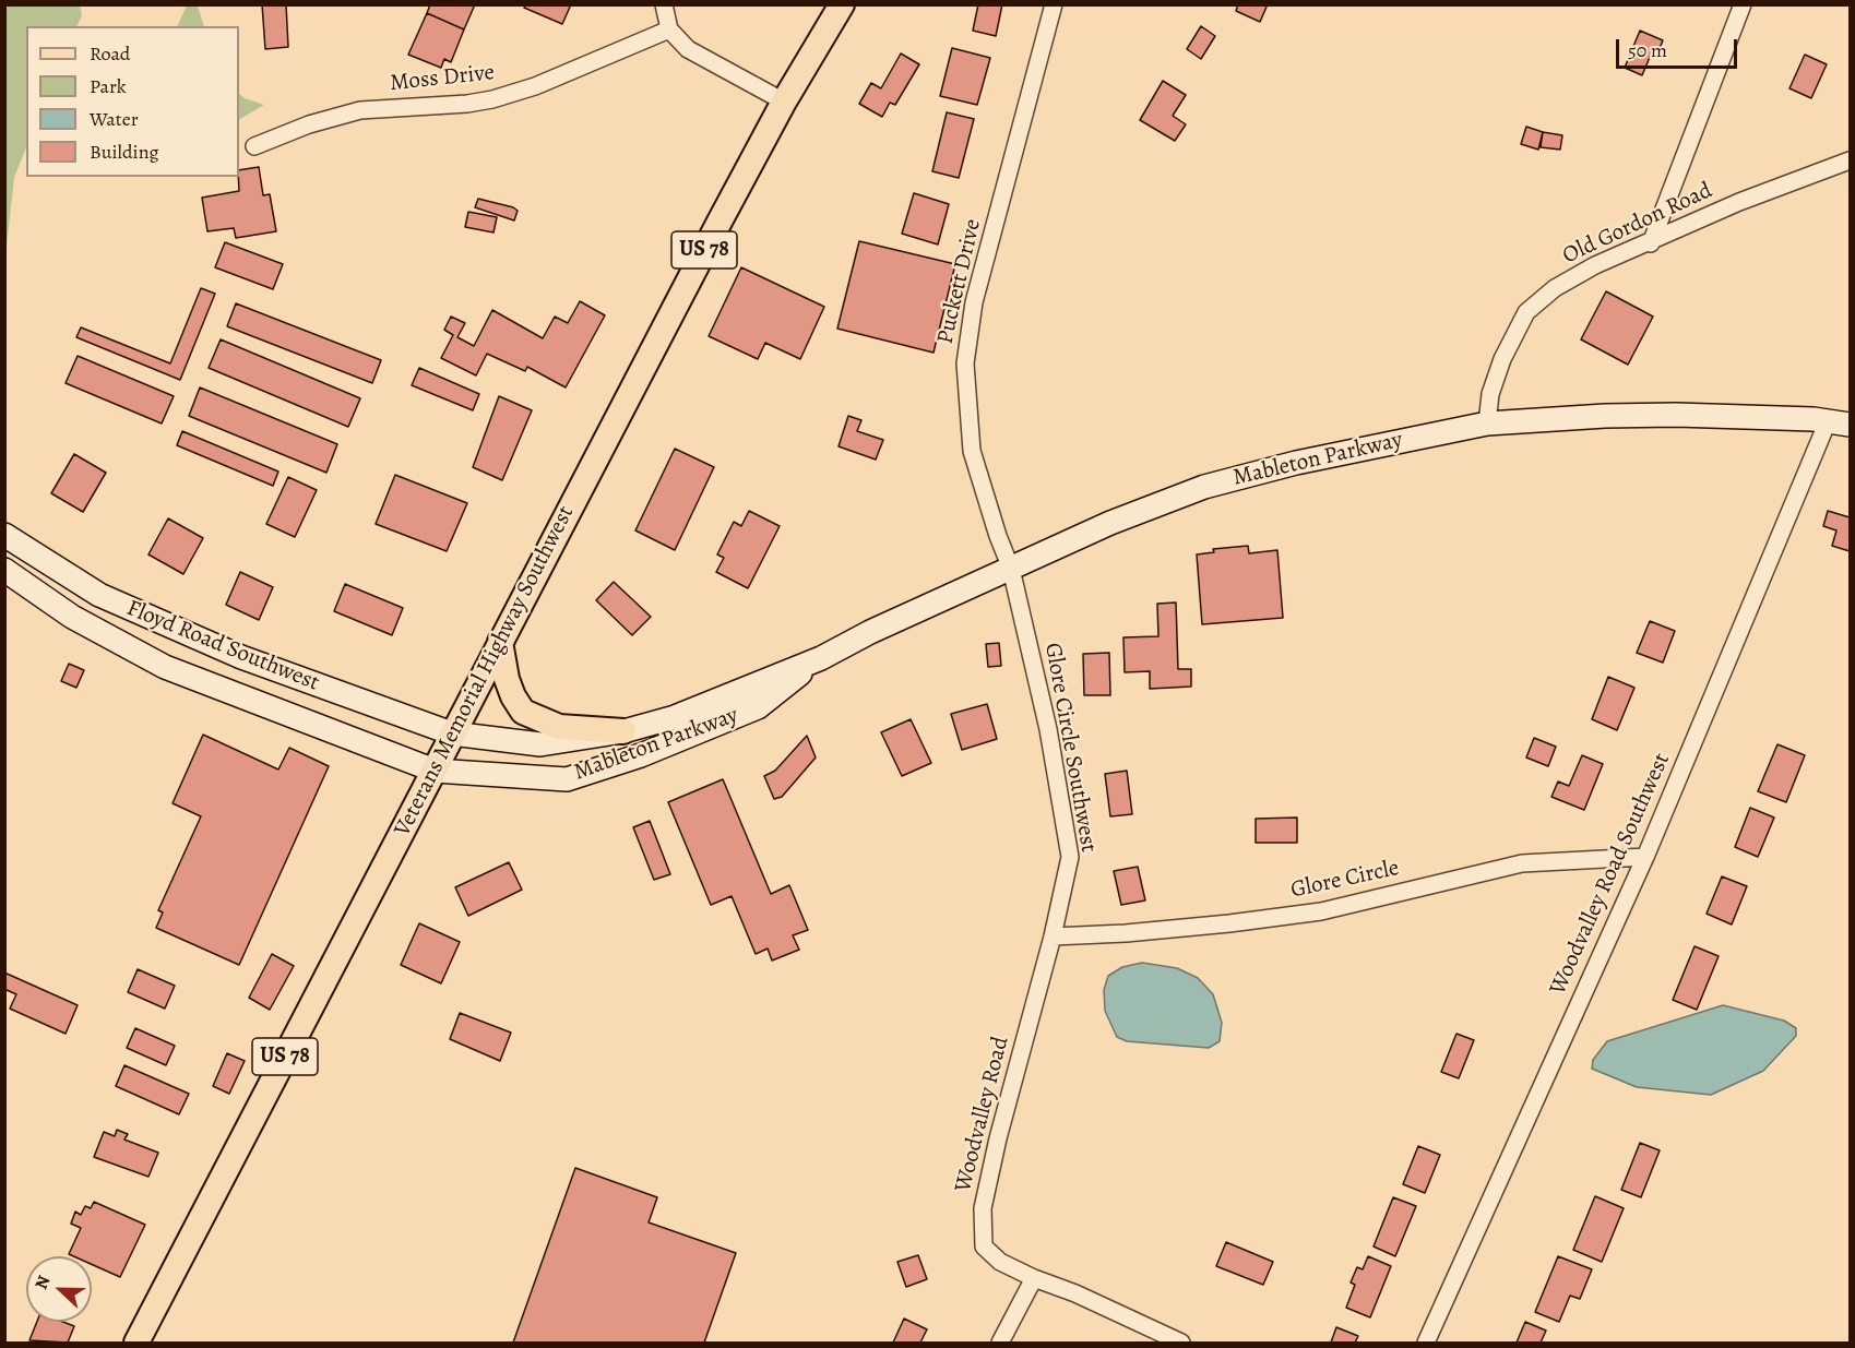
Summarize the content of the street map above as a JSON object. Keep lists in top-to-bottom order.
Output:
{
  "streets": {
    "main road": [
      "US 78",
      "Mableton Parkway",
      "Floyd Road Southwest",
      "Veterans Memorial Highway Southwest"
    ],
    "street": [
      "Moss Drive",
      "Old Gordon Road",
      "Puckett Drive",
      "Glore Circle Southwest",
      "Woodvalley Road Southwest",
      "Glore Circle",
      "Woodvalley Road"
    ]
  },
  "crossings": [
    ["Old Gordon Road", "Mableton Parkway"],
    ["Puckett Drive", "Mableton Parkway"],
    ["Puckett Drive", "Glore Circle Southwest"],
    ["Mableton Parkway", "Floyd Road Southwest"],
    ["Mableton Parkway", "Veterans Memorial Highway Southwest"],
    ["Mableton Parkway", "Glore Circle Southwest"],
    ["Mableton Parkway", "Woodvalley Road Southwest"],
    ["Floyd Road Southwest", "Veterans Memorial Highway Southwest"],
    ["Glore Circle Southwest", "Glore Circle"],
    ["Glore Circle Southwest", "Woodvalley Road"],
    ["Woodvalley Road Southwest", "Glore Circle"],
    ["Glore Circle", "Woodvalley Road"]
  ],
  "legend": [
    "Road",
    "Park",
    "Water",
    "Building"
  ],
  "scale_bar": "50 m",
  "north": "left"
}
